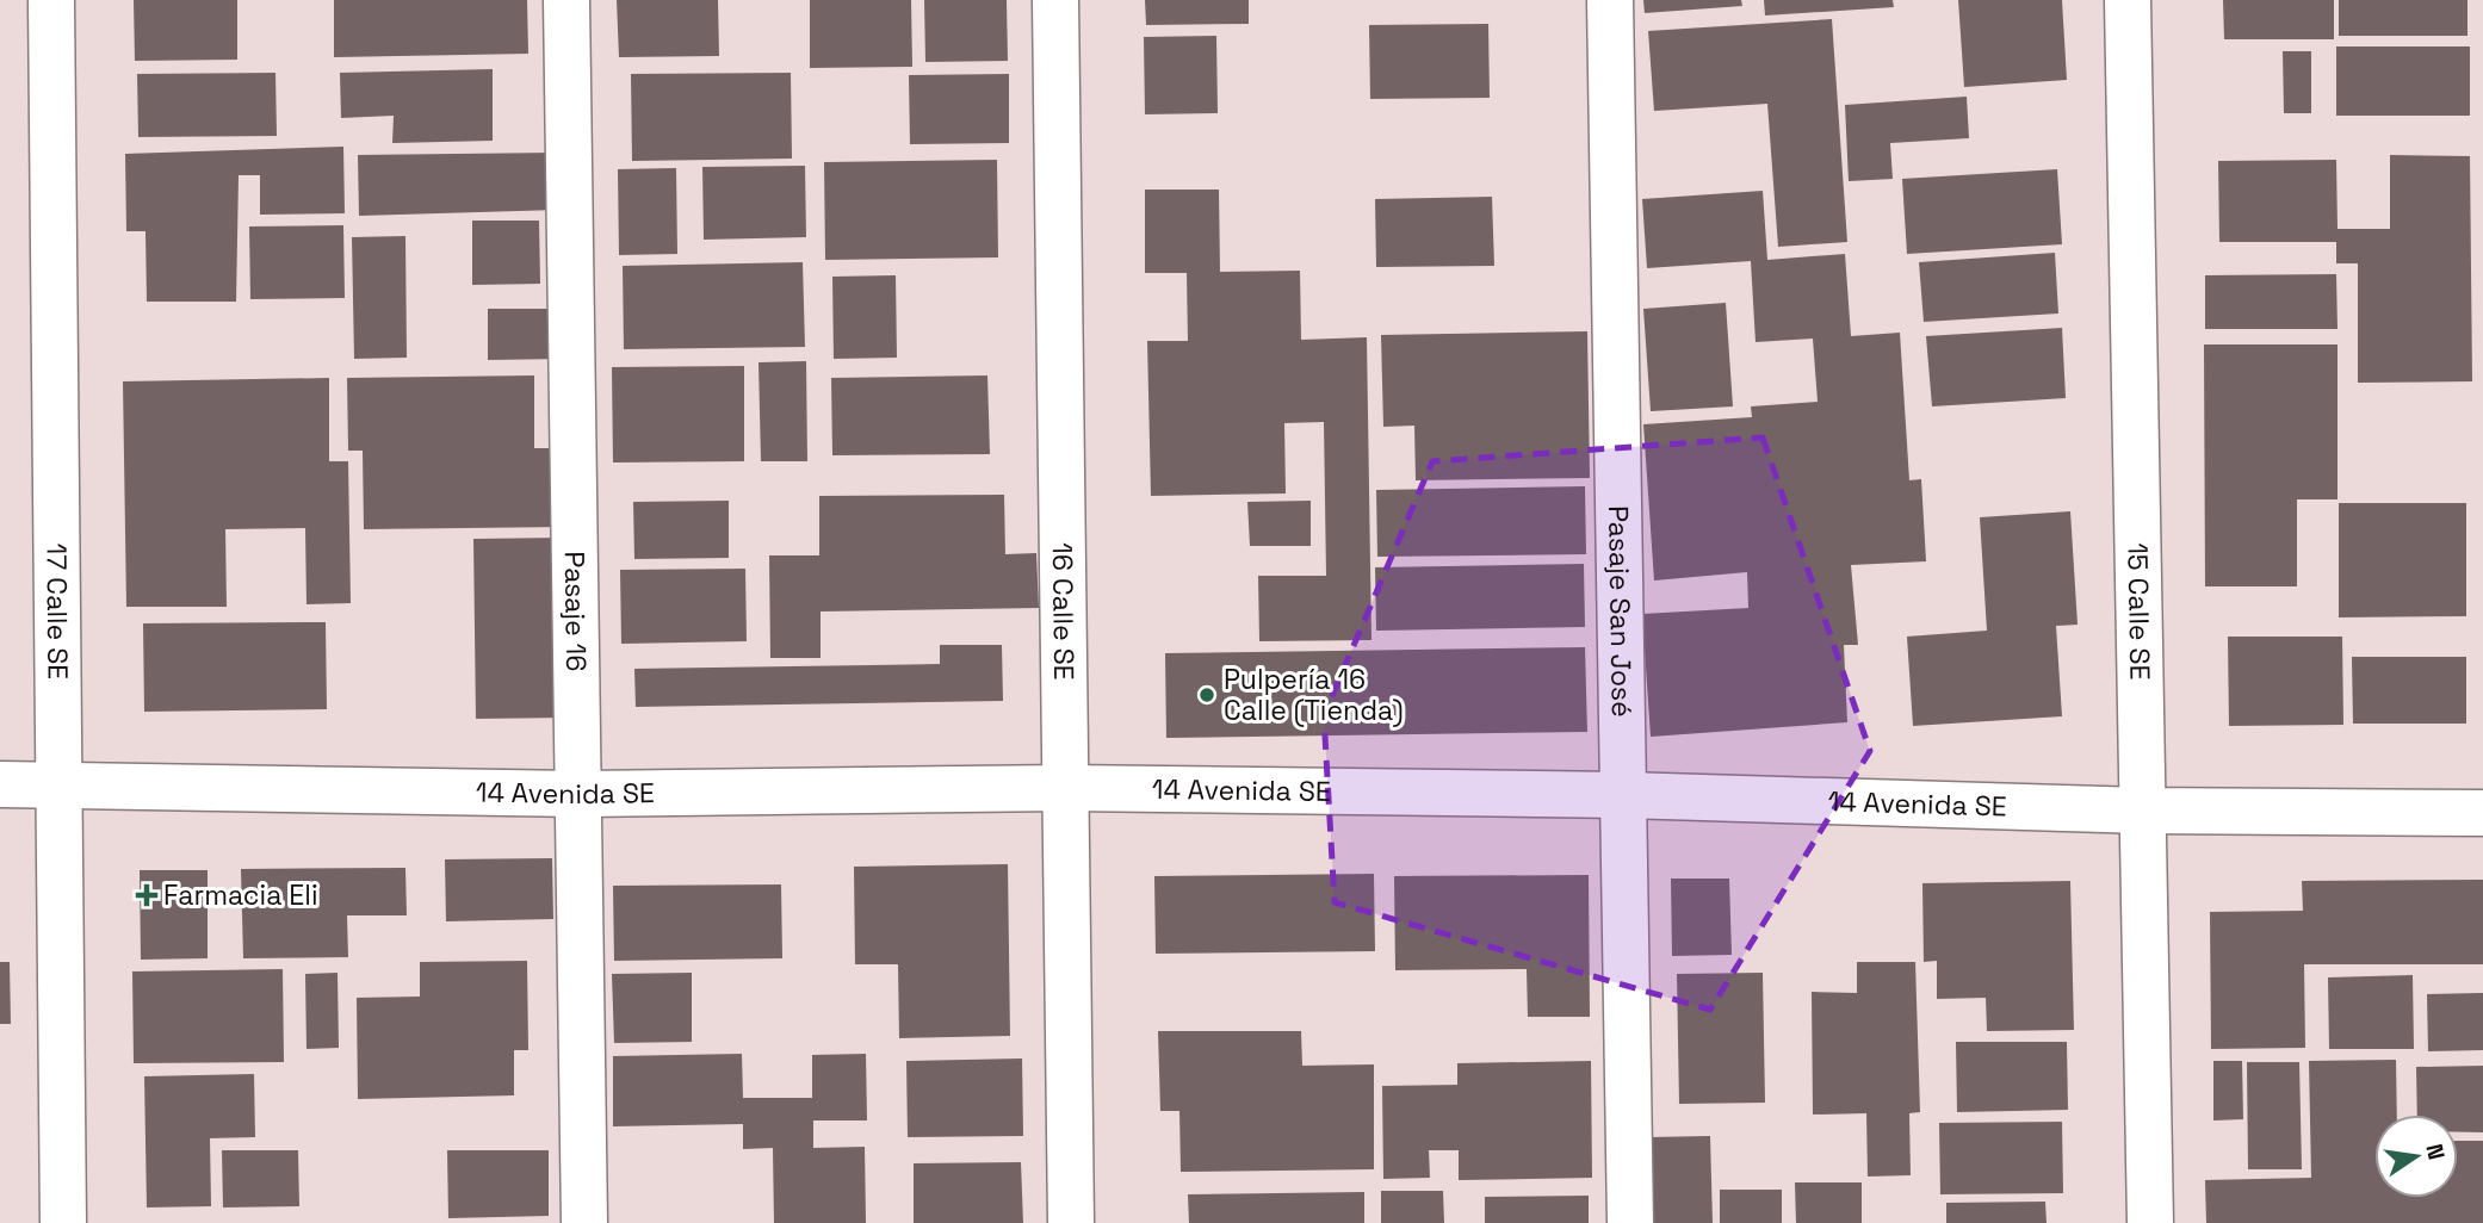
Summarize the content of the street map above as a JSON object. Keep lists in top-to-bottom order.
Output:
{
  "streets": {
    "street": [
      "17 Calle SE",
      "Pasaje 16",
      "16 Calle SE",
      "Pasaje San José",
      "15 Calle SE",
      "14 Avenida SE"
    ]
  },
  "crossings": [
    ["17 Calle SE", "14 Avenida SE"],
    ["Pasaje 16", "14 Avenida SE"],
    ["16 Calle SE", "14 Avenida SE"],
    ["Pasaje San José", "14 Avenida SE"],
    ["15 Calle SE", "14 Avenida SE"]
  ],
  "places": {
    "other": ["Pulpería 16 Calle (Tienda)"],
    "health": ["Farmacia Eli"]
  },
  "north": "right"
}
